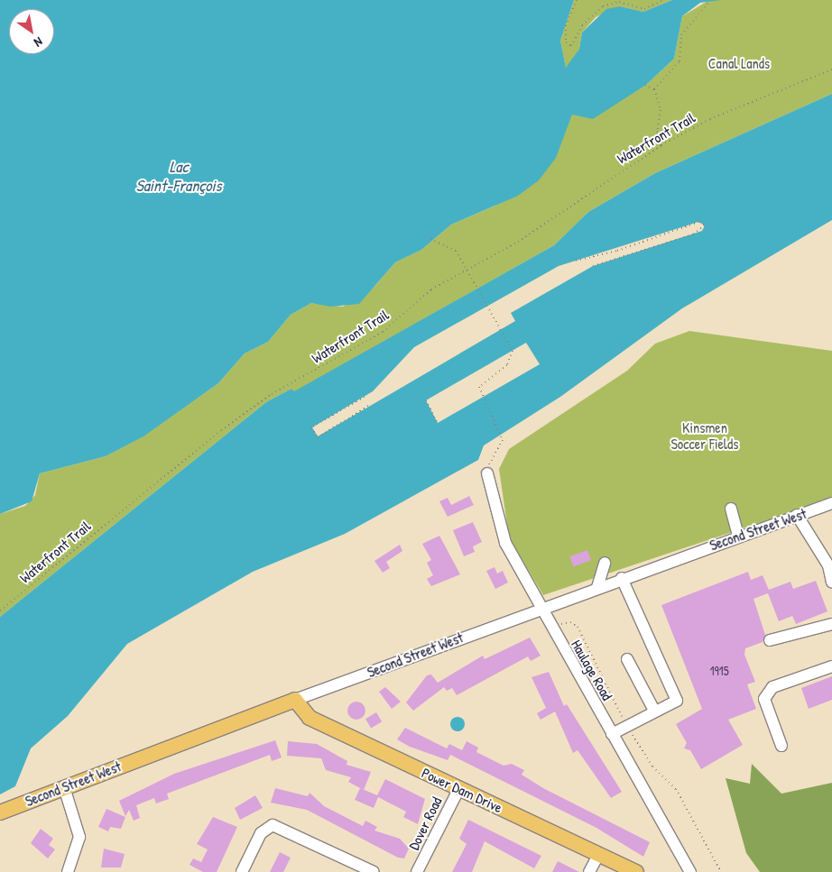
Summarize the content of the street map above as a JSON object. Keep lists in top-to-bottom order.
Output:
{
  "streets": {
    "main road": ["Second Street West", "Power Dam Drive"],
    "street": ["Haulage Road", "Dover Road"],
    "path": ["Waterfront Trail"]
  },
  "crossings": [
    ["Second Street West", "Haulage Road"],
    ["Second Street West", "Power Dam Drive"],
    ["Power Dam Drive", "Dover Road"]
  ],
  "water": ["Lac Saint-François"],
  "parks": ["Canal Lands", "Kinsmen Soccer Fields"],
  "house_numbers": ["1915"],
  "north": "bottom right"
}
